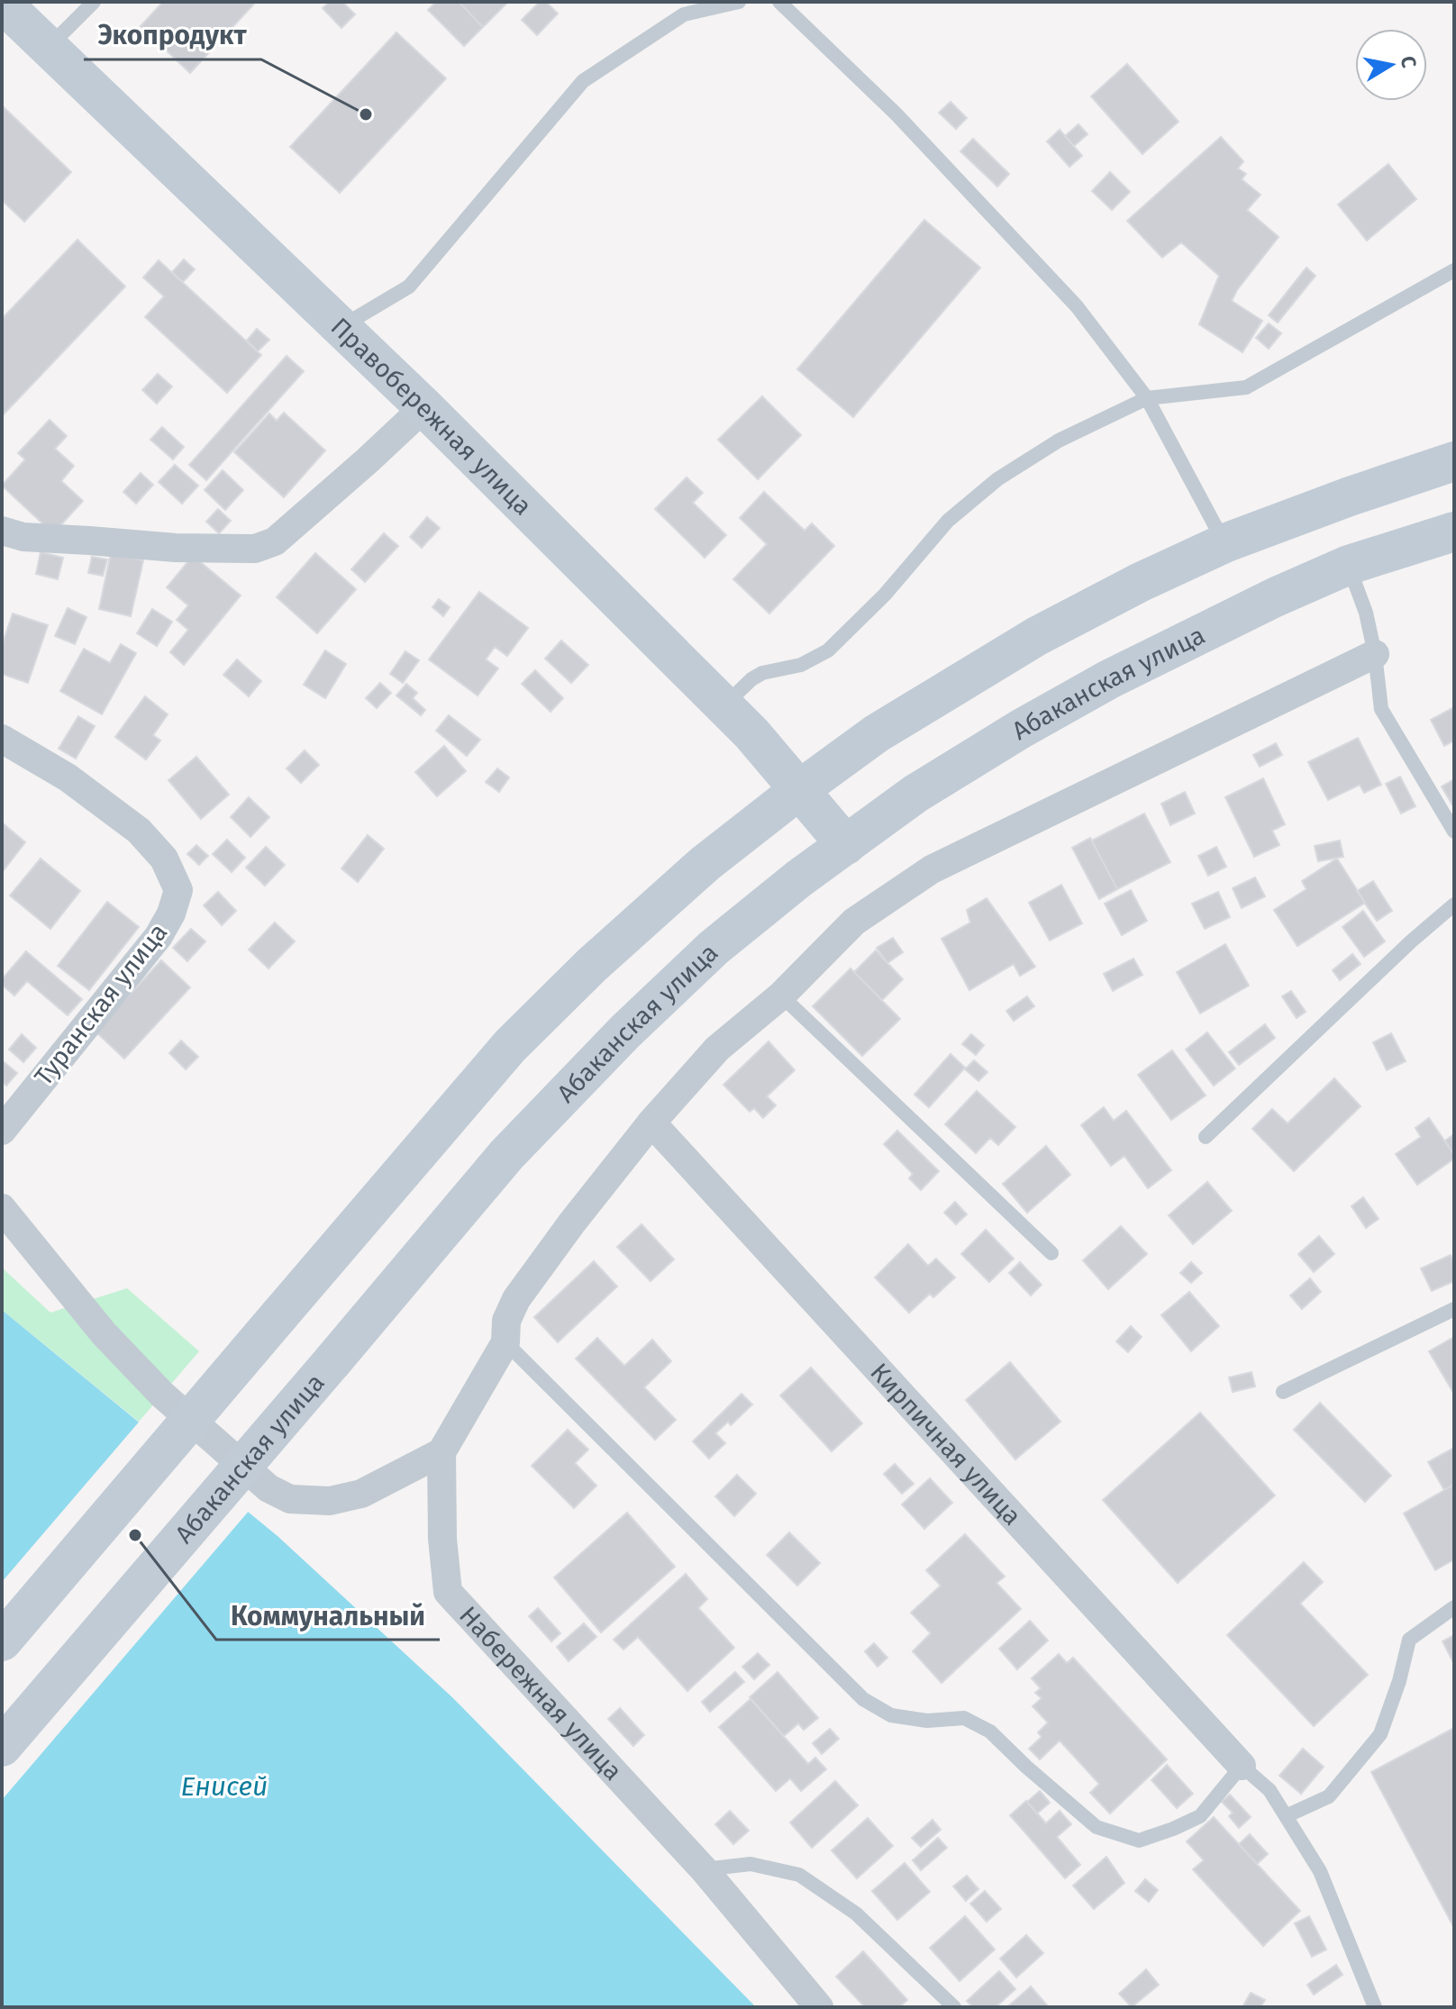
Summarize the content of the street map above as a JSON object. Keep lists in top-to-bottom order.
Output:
{
  "streets": {
    "main road": ["Правобережная улица", "Абаканская улица"],
    "street": ["Туранская улица", "Кирпичная улица", "Набережная улица"]
  },
  "crossings": [
    ["Правобережная улица", "Абаканская улица"]
  ],
  "water": ["Енисей"],
  "places": ["Экопродукт", "Коммунальный"],
  "north": "right"
}
